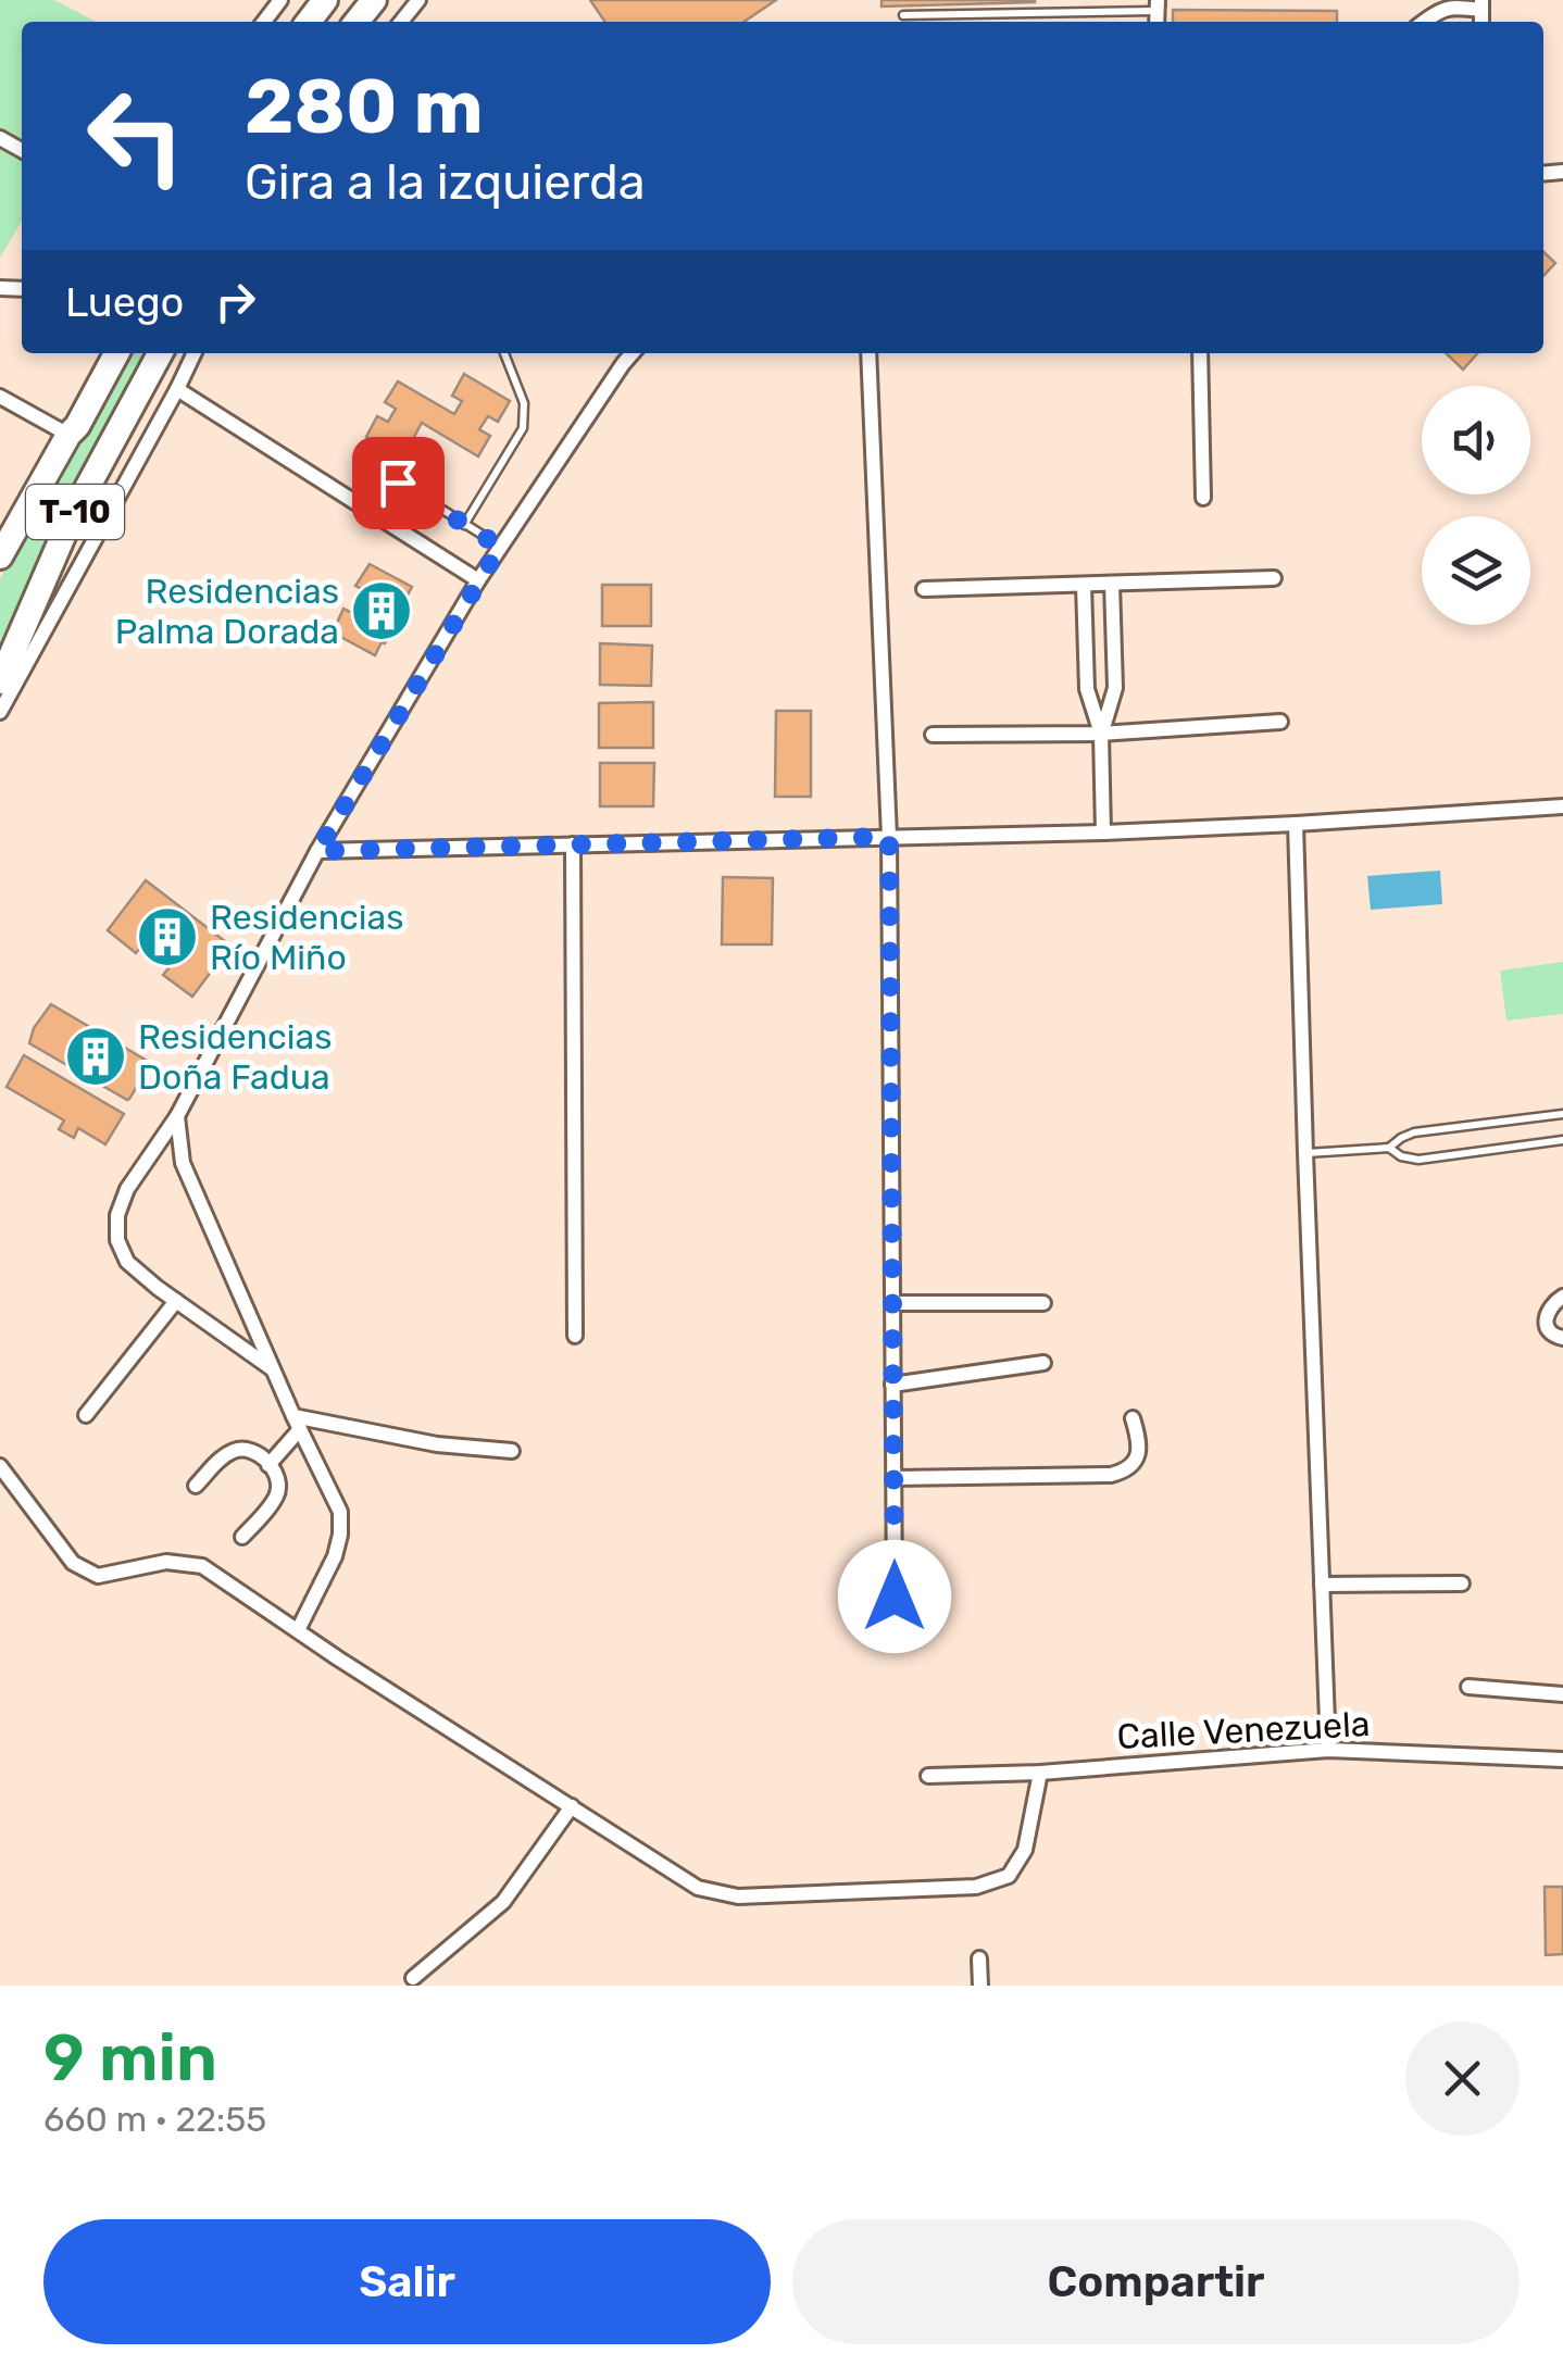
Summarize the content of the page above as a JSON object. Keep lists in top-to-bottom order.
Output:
{
  "streets": {
    "highway": ["T-10"],
    "street": ["Calle Venezuela"]
  },
  "places": {
    "building": ["Residencias Palma Dorada", "Residencias Río Miño", "Residencias Doña Fadua"]
  },
  "page": {
    "turn": ["280 m", "Gira a la izquierda"],
    "then": "Luego",
    "heading": ["9 min", "660 m · 22:55"],
    "buttons": ["Salir", "Compartir"]
  }
}
